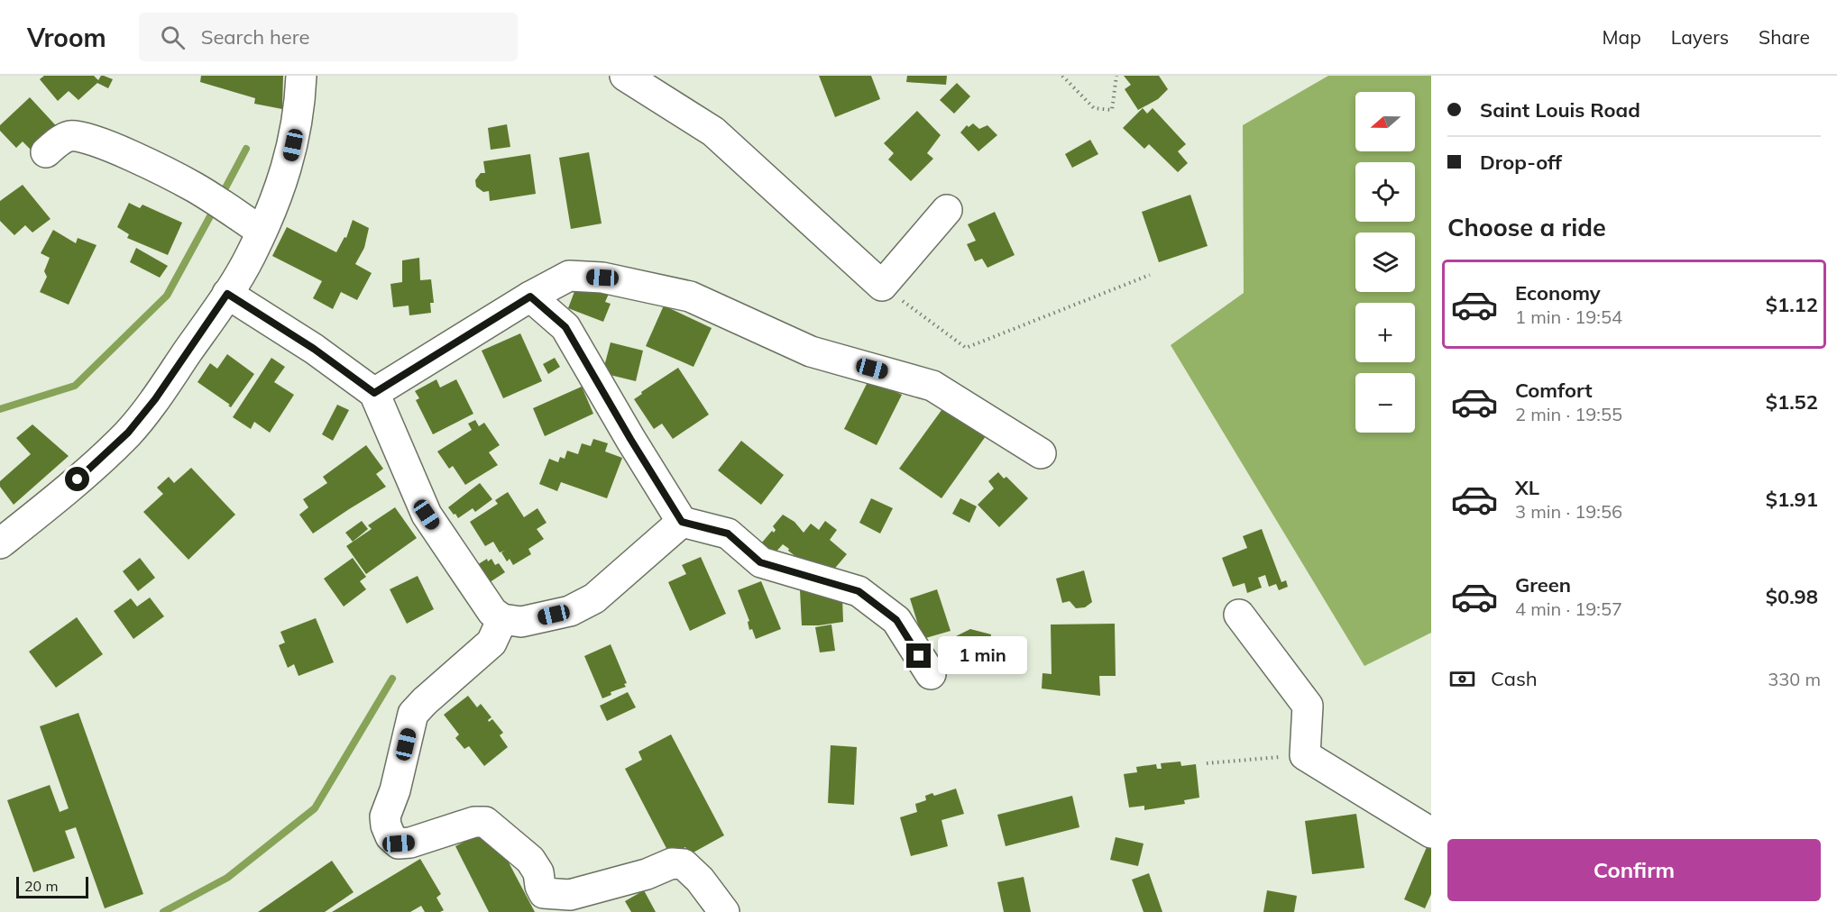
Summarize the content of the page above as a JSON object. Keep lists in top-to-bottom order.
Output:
{
  "scale_bar": "20 m",
  "north": "left",
  "page": {
    "header": "Vroom",
    "search": "Search here",
    "nav": ["Map", "Layers", "Share"],
    "banner": ["Saint Louis Road", "Drop-off"],
    "map_buttons": ["+", "−"],
    "heading": "Choose a ride",
    "list": [
      {
        "name": "Economy",
        "note": "1 min · 19:54",
        "value": "$1.12"
      },
      {
        "name": "Comfort",
        "note": "2 min · 19:55",
        "value": "$1.52"
      },
      {
        "name": "XL",
        "note": "3 min · 19:56",
        "value": "$1.91"
      },
      {
        "name": "Green",
        "note": "4 min · 19:57",
        "value": "$0.98"
      }
    ],
    "bubble": "1 min",
    "pay": ["Cash", "330 m"],
    "buttons": "Confirm",
    "scale": "20 m"
  }
}
